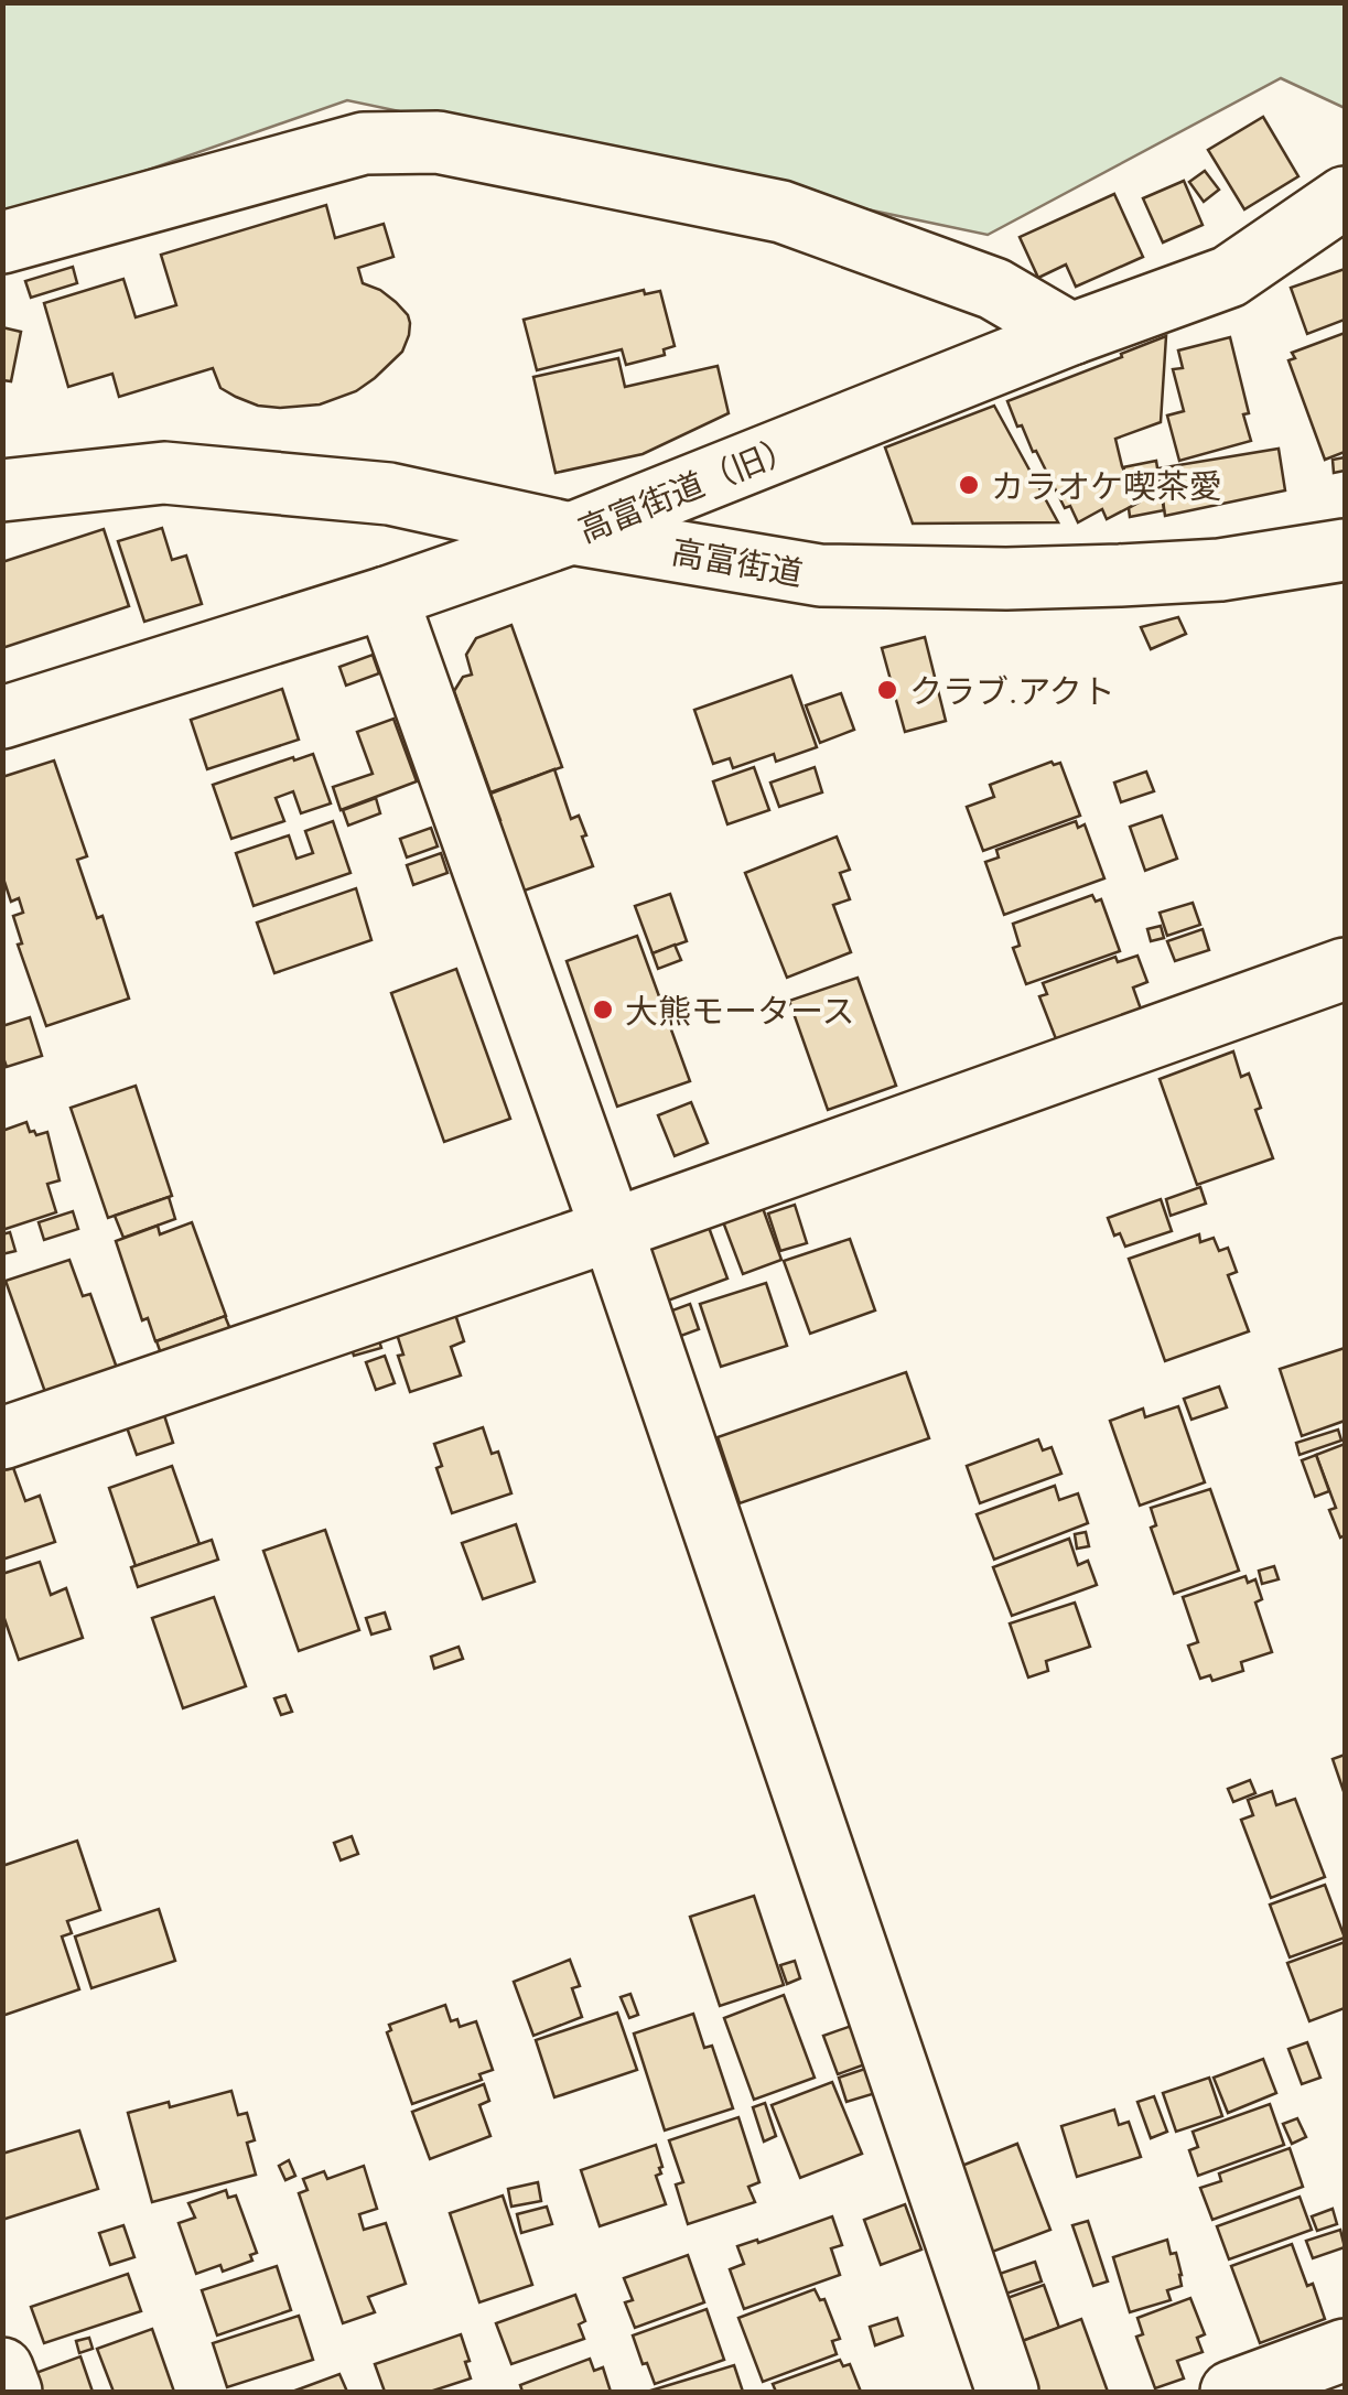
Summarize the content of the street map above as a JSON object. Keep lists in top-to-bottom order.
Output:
{
  "streets": {
    "street": ["高富街道（旧）", "高富街道"]
  },
  "crossings": [
    ["高富街道（旧）", "高富街道"]
  ],
  "places": ["カラオケ喫茶愛", "クラブ.アクト", "大熊モータース"]
}
